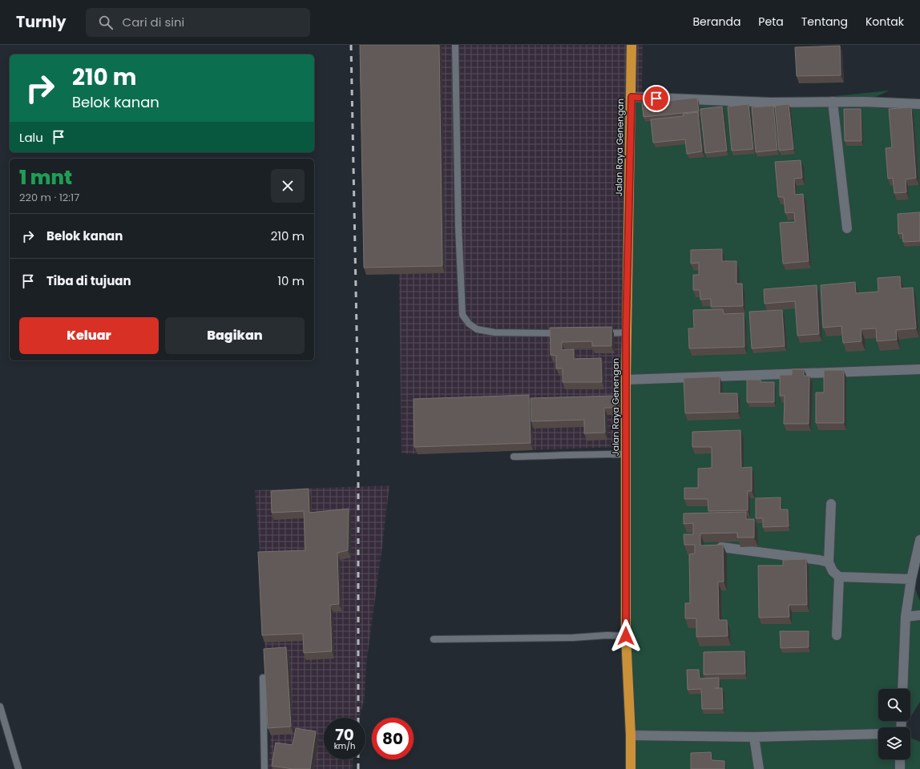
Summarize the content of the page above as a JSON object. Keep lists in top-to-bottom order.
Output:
{
  "streets": {
    "highway": ["Jalan Raya Genengan"]
  },
  "page": {
    "header": "Turnly",
    "search": "Cari di sini",
    "nav": [
      "Beranda",
      "Peta",
      "Tentang",
      "Kontak"
    ],
    "turn": ["210 m", "Belok kanan"],
    "then": "Lalu",
    "heading": ["1 mnt", "220 m · 12:17"],
    "list": [
      {
        "name": "Belok kanan",
        "value": "210 m"
      },
      {
        "name": "Tiba di tujuan",
        "value": "10 m"
      }
    ],
    "buttons": ["Keluar", "Bagikan"],
    "speed": "70 km/h",
    "limit": "80"
  }
}
